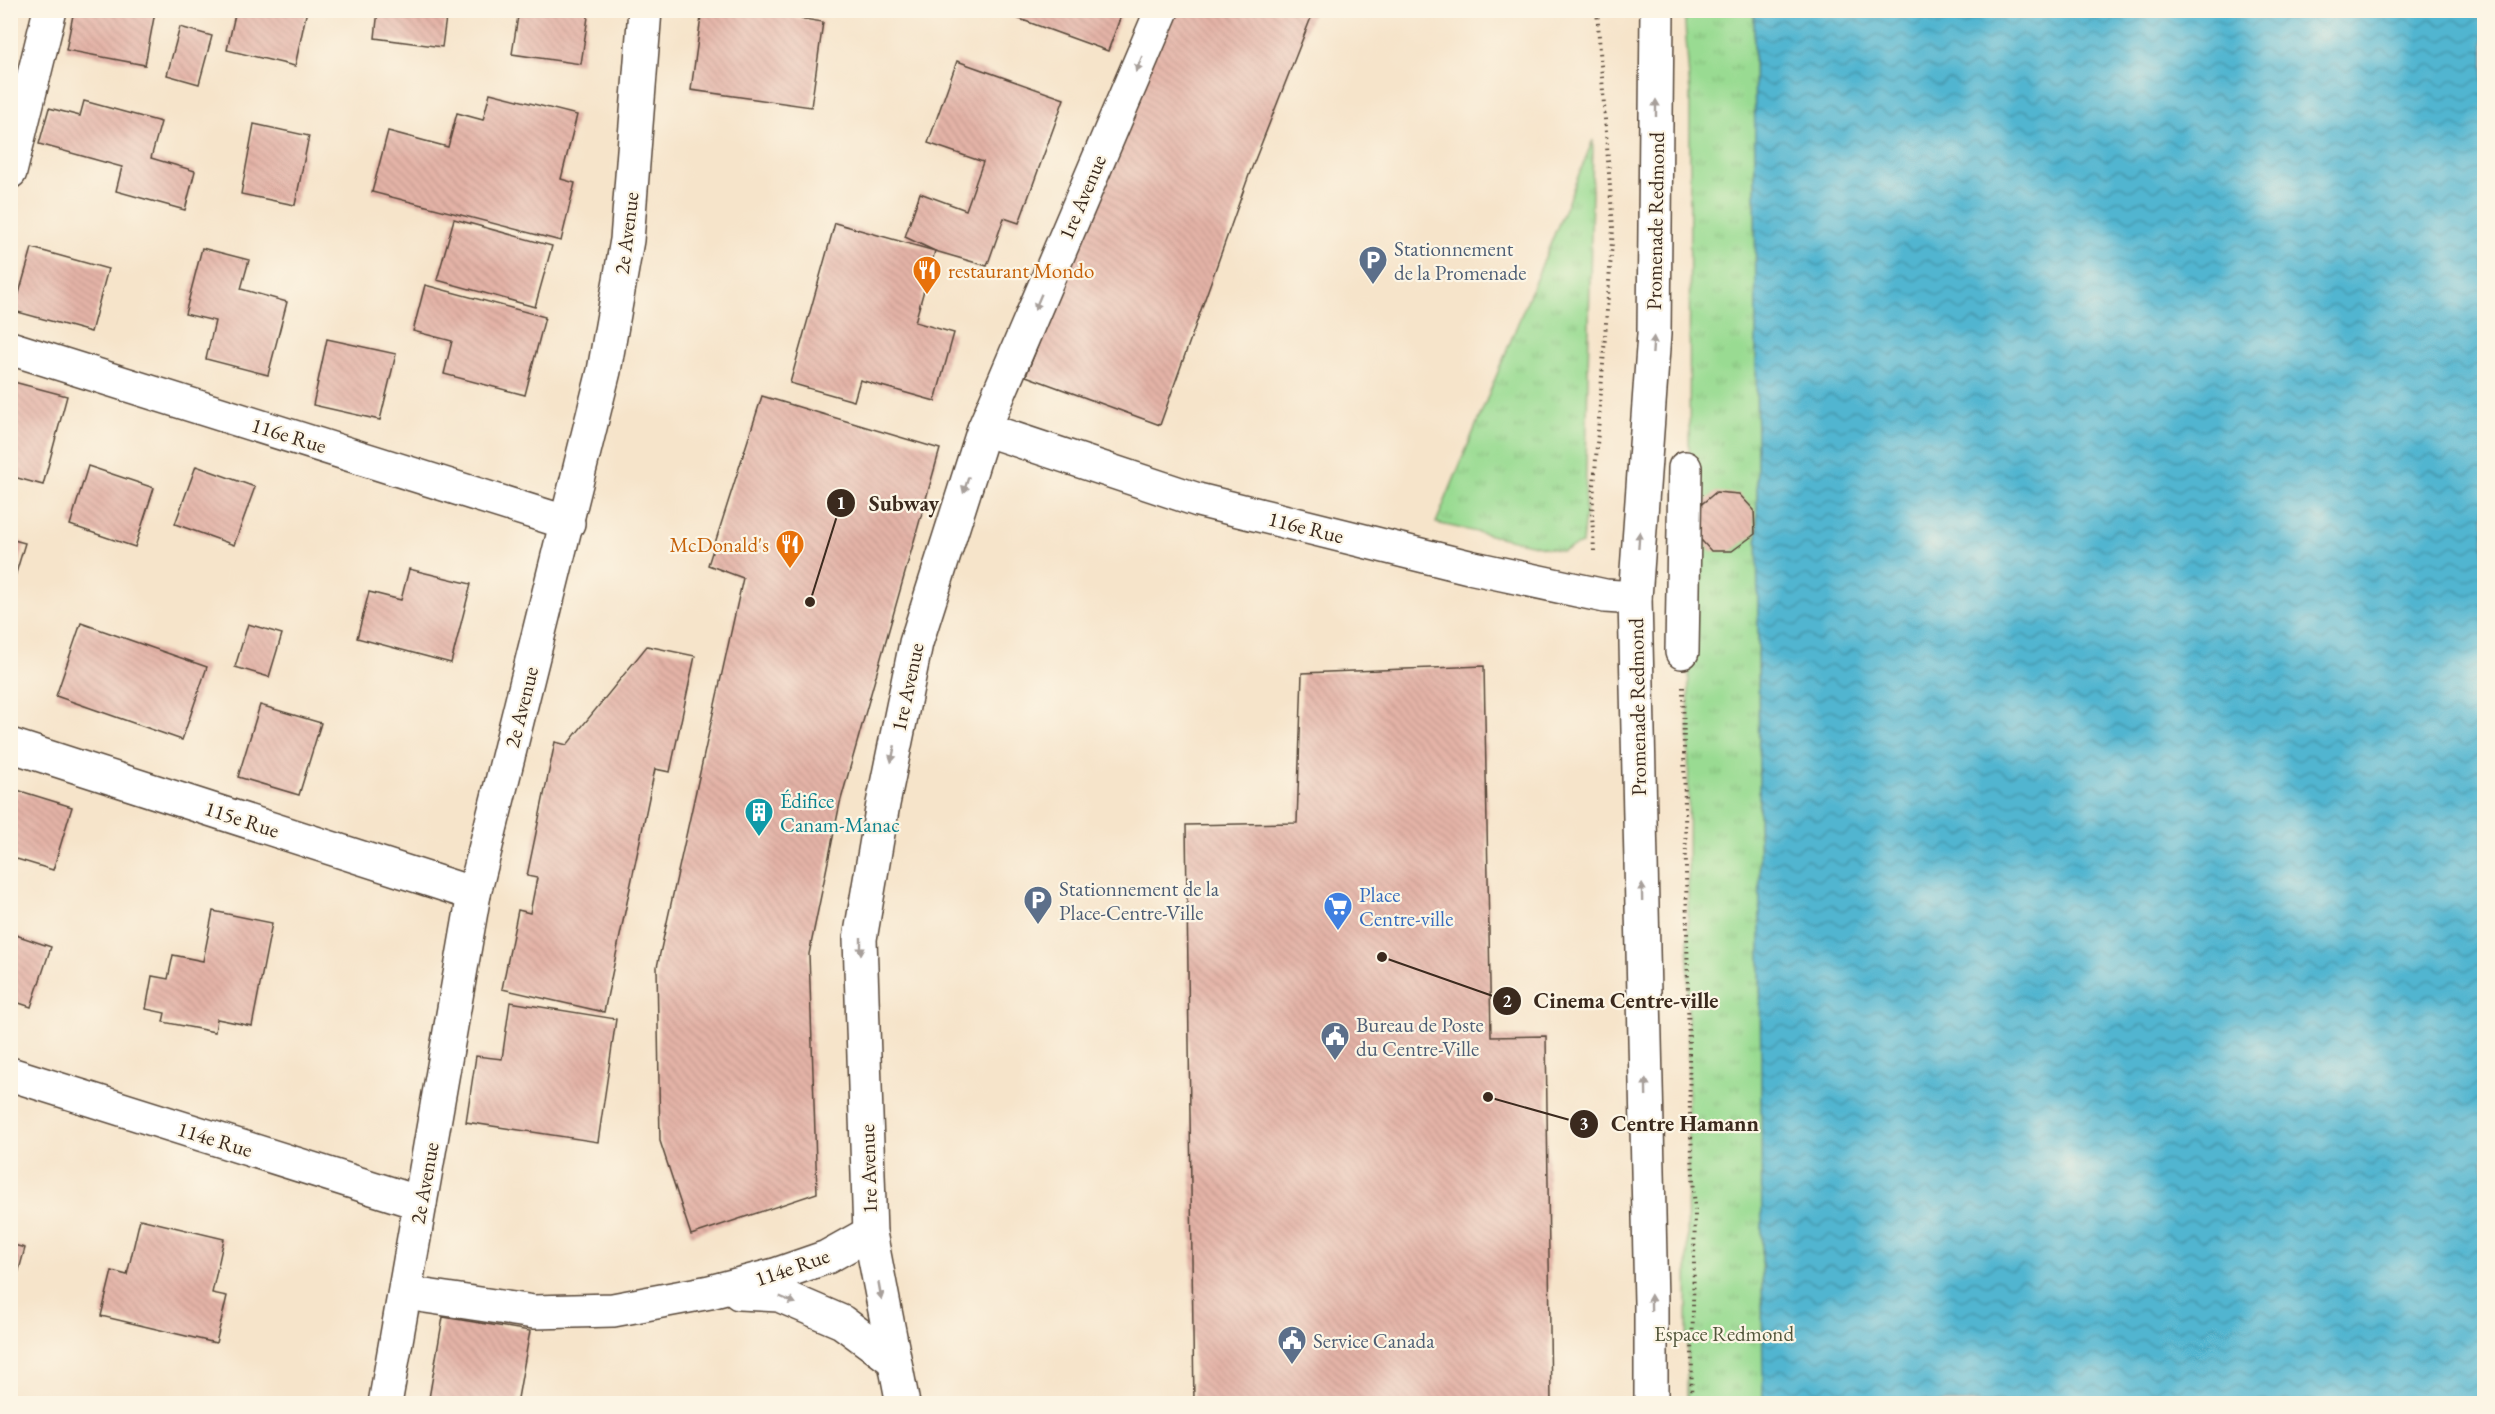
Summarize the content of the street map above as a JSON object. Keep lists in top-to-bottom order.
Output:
{
  "streets": {
    "street": [
      "1re Avenue",
      "Promenade Redmond",
      "2e Avenue",
      "116e Rue",
      "115e Rue",
      "114e Rue"
    ]
  },
  "crossings": [
    ["1re Avenue", "116e Rue"],
    ["1re Avenue", "114e Rue"],
    ["Promenade Redmond", "116e Rue"],
    ["2e Avenue", "116e Rue"],
    ["2e Avenue", "115e Rue"],
    ["2e Avenue", "114e Rue"]
  ],
  "one_way": ["1re Avenue", "Promenade Redmond"],
  "parks": ["Espace Redmond"],
  "places": {
    "parking": ["Stationnement de la Promenade", "Stationnement de la Place-Centre-Ville"],
    "restaurant": ["restaurant Mondo", "McDonald's"],
    "other": ["Subway", "Cinema Centre-ville", "Centre Hamann"],
    "building": ["Édifice Canam-Manac"],
    "supermarket": ["Place Centre-ville"],
    "public building": ["Bureau de Poste du Centre-Ville", "Service Canada"]
  }
}
